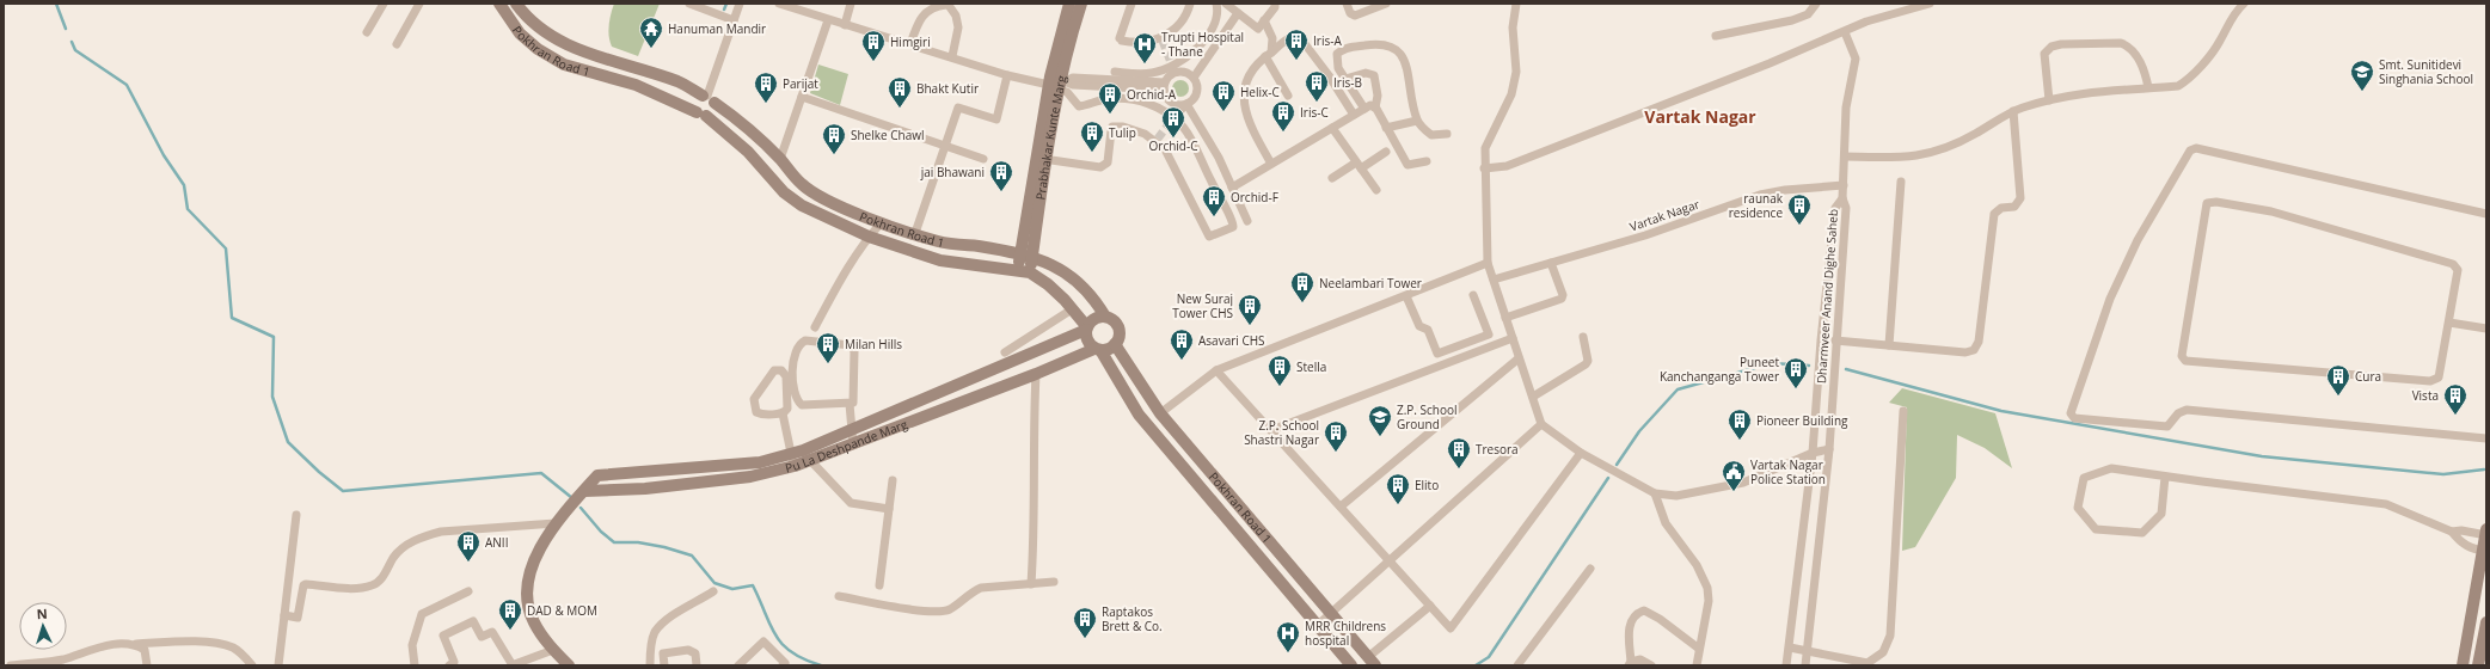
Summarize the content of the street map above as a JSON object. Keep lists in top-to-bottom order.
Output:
{
  "streets": {
    "main road": ["Pokhran Road 1", "Prabhakar Kunte Marg", "Pu La Deshpande Marg"],
    "street": ["Vartak Nagar", "Dharmveer Anand Dighe Saheb"]
  },
  "crossings": [
    ["Pokhran Road 1", "Prabhakar Kunte Marg"],
    ["Pokhran Road 1", "Pu La Deshpande Marg"]
  ],
  "districts": ["Vartak Nagar"],
  "places": {
    "temple": ["Hanuman Mandir"],
    "building": [
      "Iris-A",
      "Himgiri",
      "Iris-B",
      "Parijat",
      "Bhakt Kutir",
      "Helix-C",
      "Orchid-A",
      "Iris-C",
      "Orchid-C",
      "Tulip",
      "Shelke Chawl",
      "jai Bhawani",
      "Orchid-F",
      "raunak residence",
      "Neelambari Tower",
      "New Suraj Tower CHS",
      "Asavari CHS",
      "Milan Hills",
      "Stella",
      "Puneet Kanchanganga Tower",
      "Cura",
      "Vista",
      "Pioneer Building",
      "Z.P. School Shastri Nagar",
      "Tresora",
      "Elito",
      "ANII",
      "DAD & MOM",
      "Raptakos Brett & Co."
    ],
    "hospital": ["Trupti Hospital - Thane", "MRR Childrens hospital"],
    "school or university": ["Smt. Sunitidevi Singhania School", "Z.P. School Ground"],
    "public building": ["Vartak Nagar Police Station"]
  },
  "north": "top"
}
